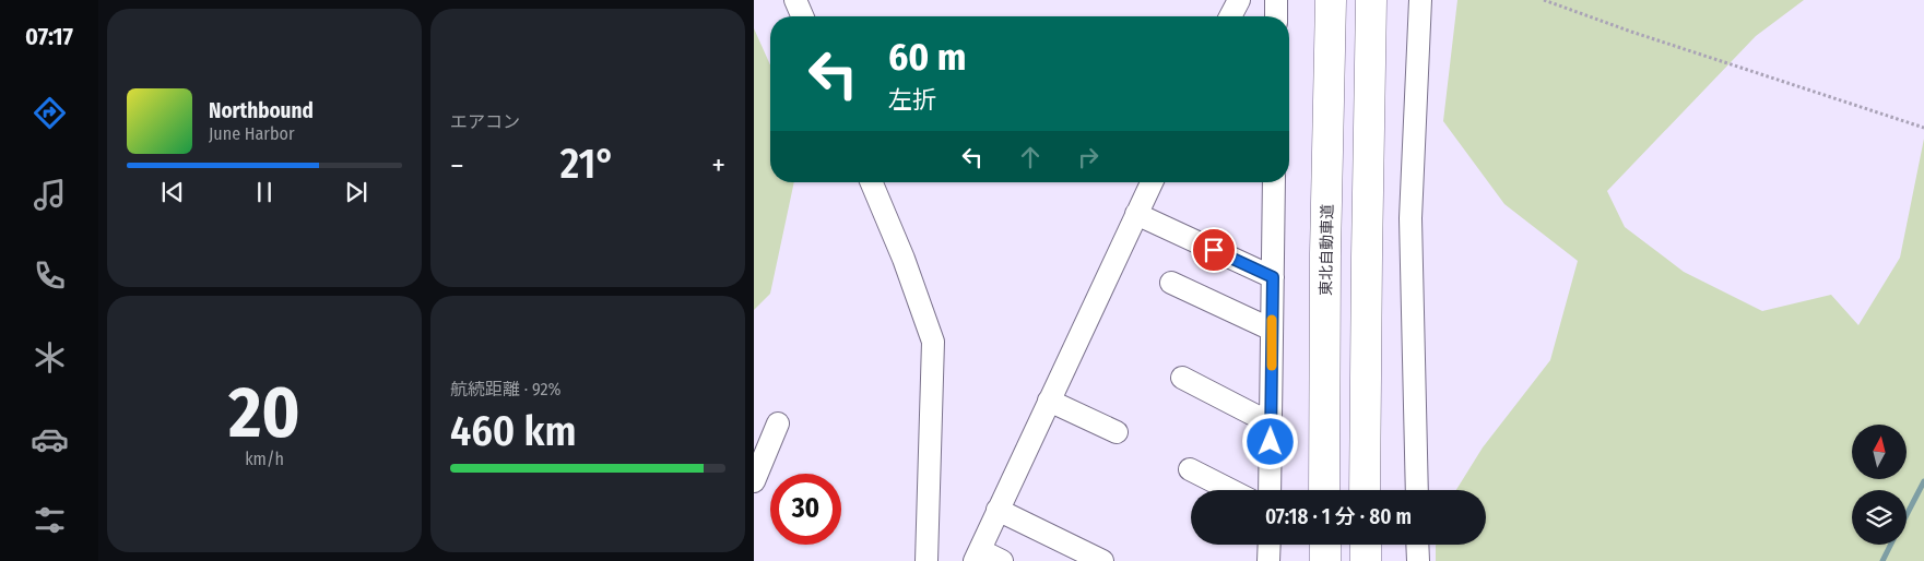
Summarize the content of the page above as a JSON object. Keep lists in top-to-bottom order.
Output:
{
  "streets": {
    "highway": ["東北自動車道"]
  },
  "north": "top",
  "page": {
    "tabs": "07:17",
    "tile": [
      "エアコン",
      ["20", "km/h"],
      ["航続距離 · 92%", "460 km"]
    ],
    "turn": ["60 m", "左折"],
    "song": ["Northbound", "June Harbor"],
    "heat": ["−", "21°", "+"],
    "limit": "30",
    "trip": "07:18 · 1 分 · 80 m"
  }
}
